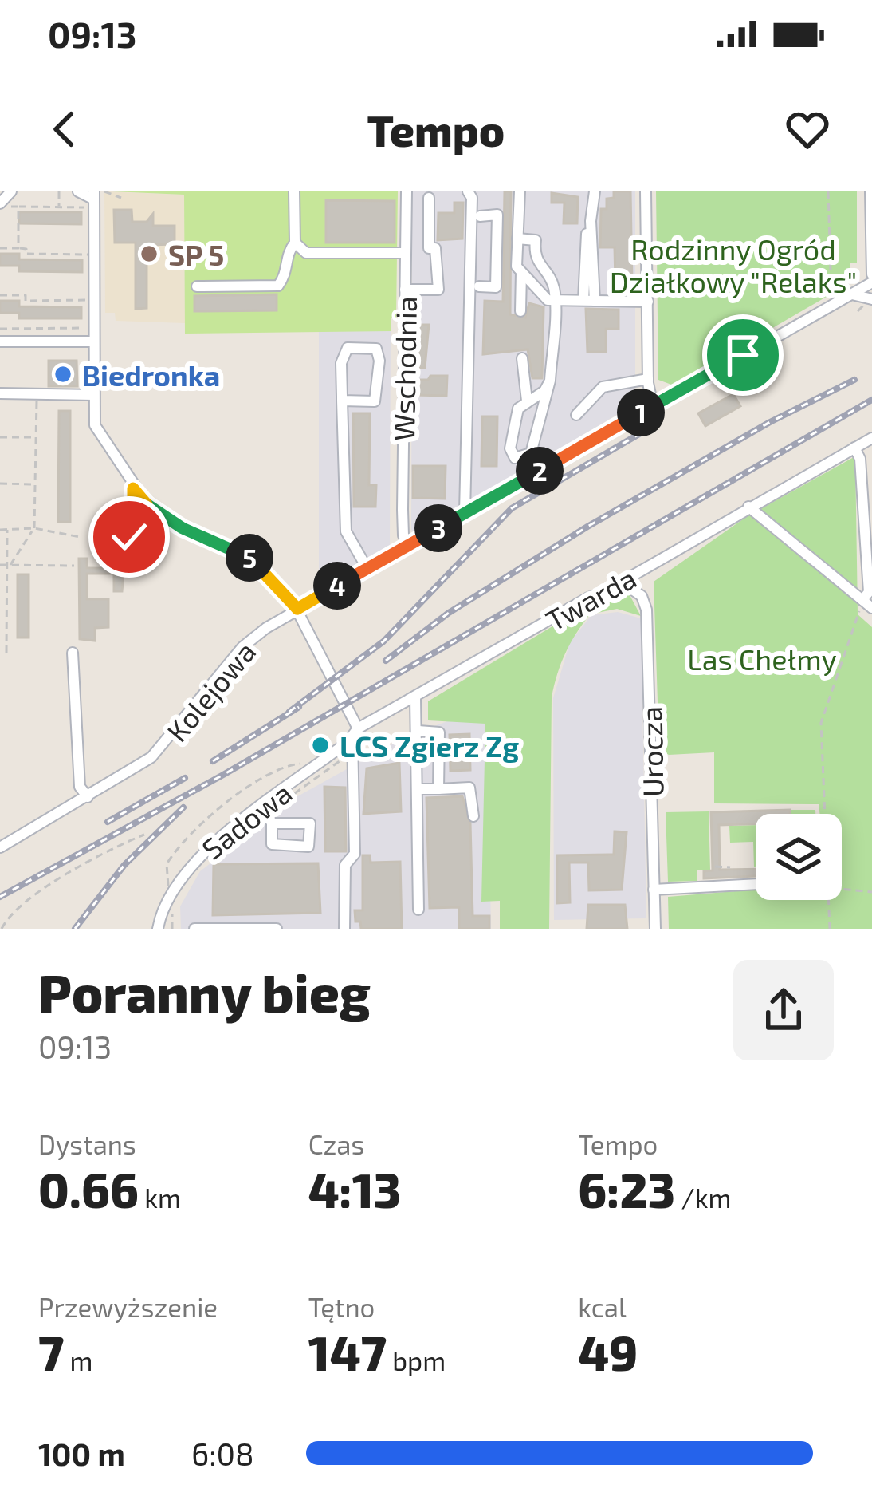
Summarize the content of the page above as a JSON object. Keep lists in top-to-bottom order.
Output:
{
  "streets": {
    "street": [
      "Wschodnia",
      "Twarda",
      "Kolejowa",
      "Urocza",
      "Sadowa"
    ]
  },
  "crossings": [
    ["Wschodnia", "Kolejowa"],
    ["Twarda", "Urocza"],
    ["Twarda", "Sadowa"]
  ],
  "parks": ["Rodzinny Ogród Działkowy \"Relaks\"", "Las Chełmy"],
  "places": ["SP 5", "Biedronka", "LCS Zgierz Zg"],
  "page": {
    "status": "09:13",
    "header": "Tempo",
    "pins": [
      "1",
      "2",
      "3",
      "5",
      "4"
    ],
    "heading": ["Poranny bieg", "09:13"],
    "stats": [
      ["Dystans", "0.66 km"],
      ["Czas", "4:13"],
      ["Tempo", "6:23 /km"],
      ["Przewyższenie", "7 m"],
      ["Tętno", "147 bpm"],
      ["kcal", "49"]
    ],
    "list": [
      {
        "name": "100 m",
        "note": "6:08"
      }
    ]
  }
}
